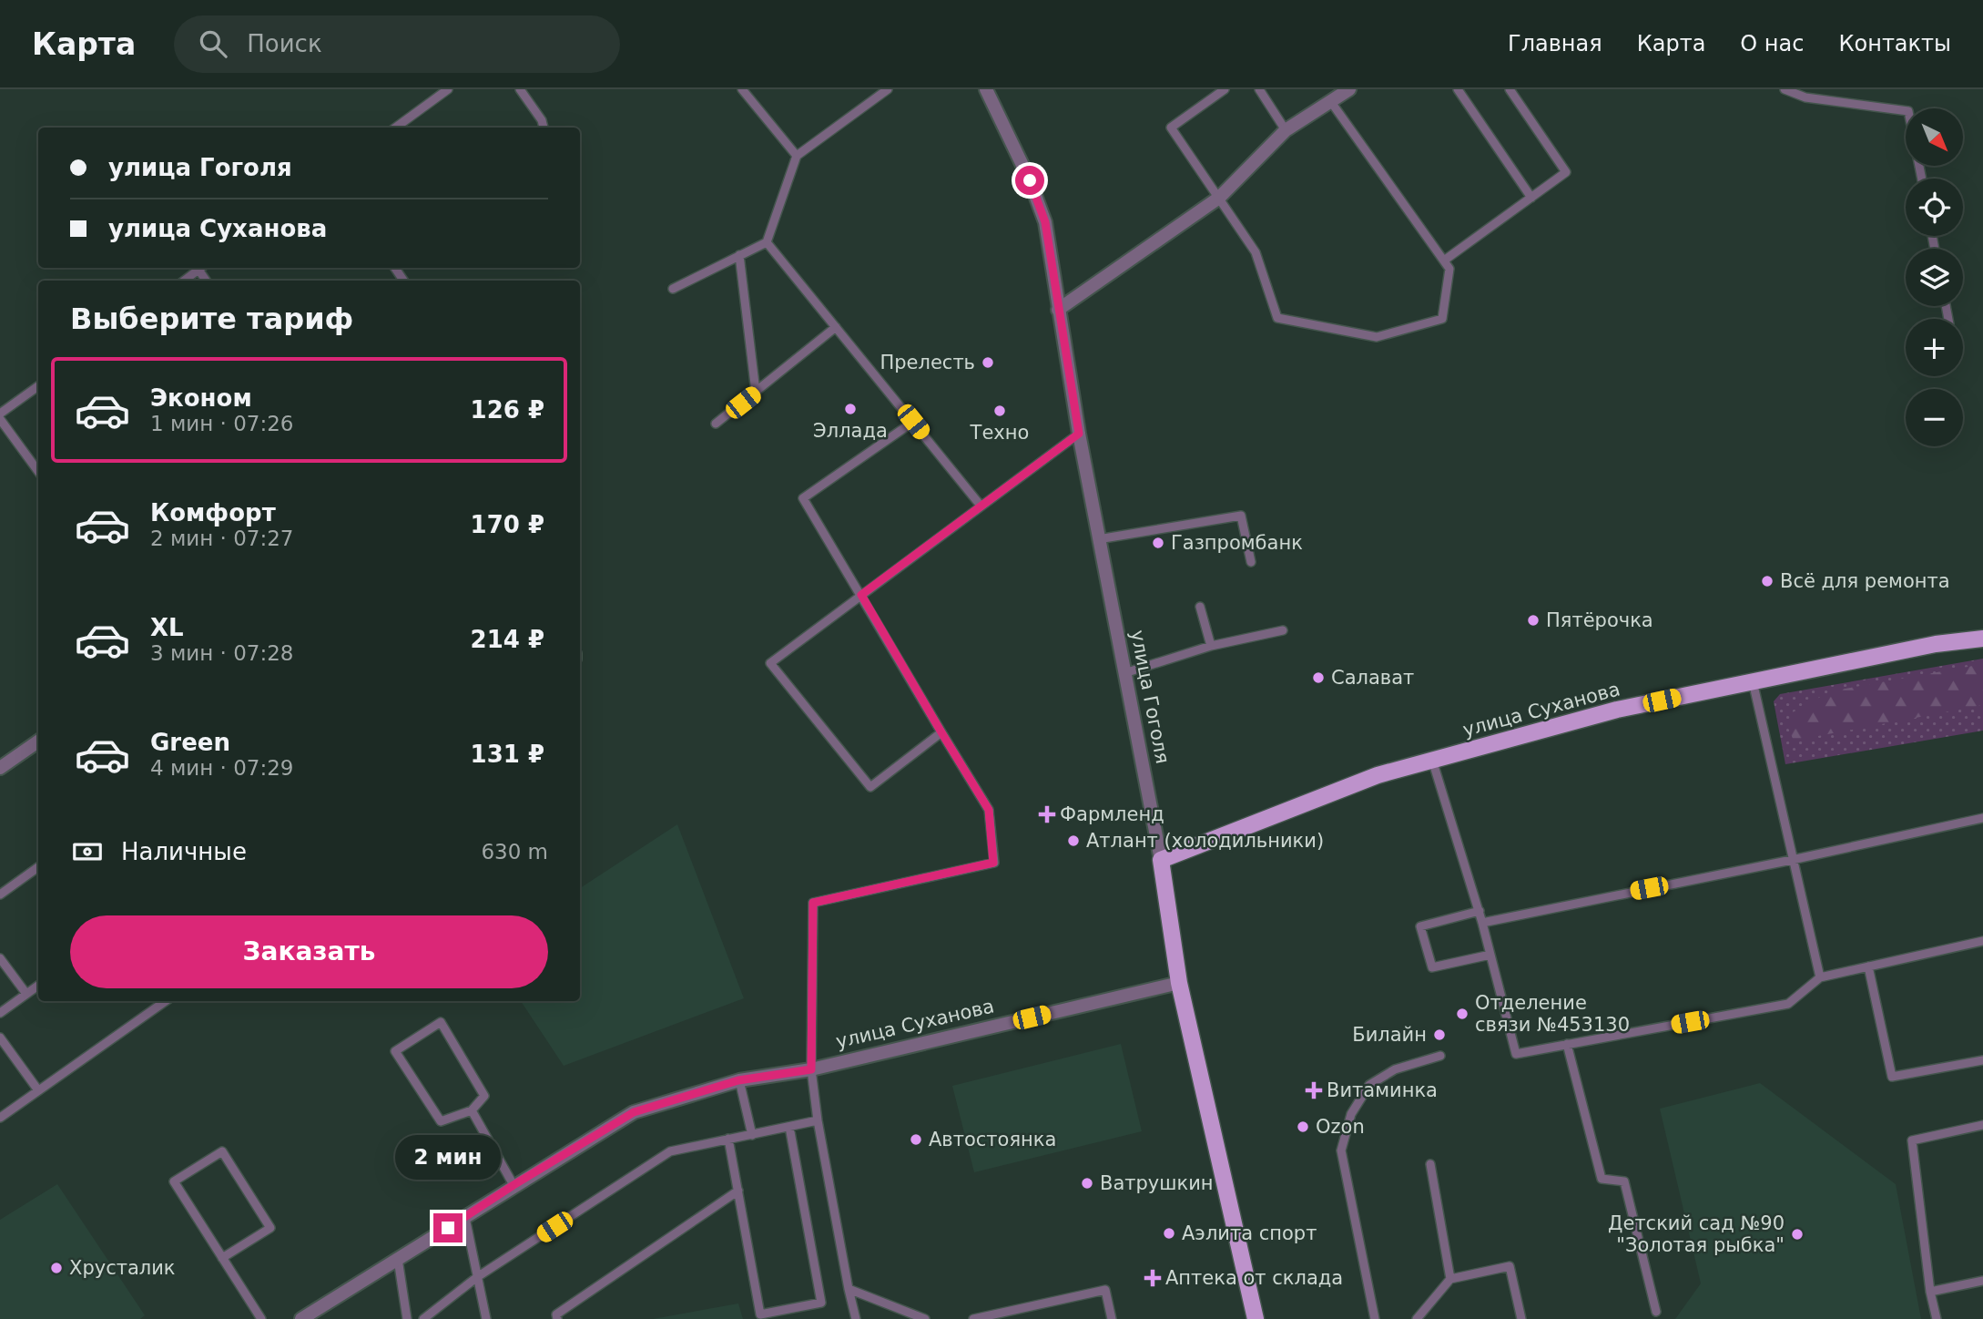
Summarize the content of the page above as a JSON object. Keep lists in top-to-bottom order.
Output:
{
  "streets": {
    "main road": ["улица Гоголя", "улица Суханова"]
  },
  "crossings": [
    ["улица Гоголя", "улица Суханова"]
  ],
  "places": {
    "other": [
      "Прелесть",
      "Эллада",
      "Техно",
      "Газпромбанк",
      "Всё для ремонта",
      "Пятёрочка",
      "Салават",
      "Атлант (холодильники)",
      "Отделение связи №453130",
      "Билайн",
      "Ozon",
      "Автостоянка",
      "Ватрушкин",
      "Аэлита спорт",
      "Детский сад №90 \"Золотая рыбка\"",
      "Хрусталик"
    ],
    "health": ["Фармленд", "Витаминка", "Аптека от склада"]
  },
  "north": "bottom right",
  "page": {
    "header": "Карта",
    "search": "Поиск",
    "nav": [
      "Главная",
      "Карта",
      "О нас",
      "Контакты"
    ],
    "map_buttons": ["+", "−"],
    "banner": ["улица Гоголя", "улица Суханова"],
    "heading": "Выберите тариф",
    "list": [
      {
        "name": "Эконом",
        "note": "1 мин · 07:26",
        "value": "126 ₽"
      },
      {
        "name": "Комфорт",
        "note": "2 мин · 07:27",
        "value": "170 ₽"
      },
      {
        "name": "XL",
        "note": "3 мин · 07:28",
        "value": "214 ₽"
      },
      {
        "name": "Green",
        "note": "4 мин · 07:29",
        "value": "131 ₽"
      }
    ],
    "pay": ["Наличные", "630 m"],
    "buttons": "Заказать",
    "bubble": "2 мин"
  }
}
